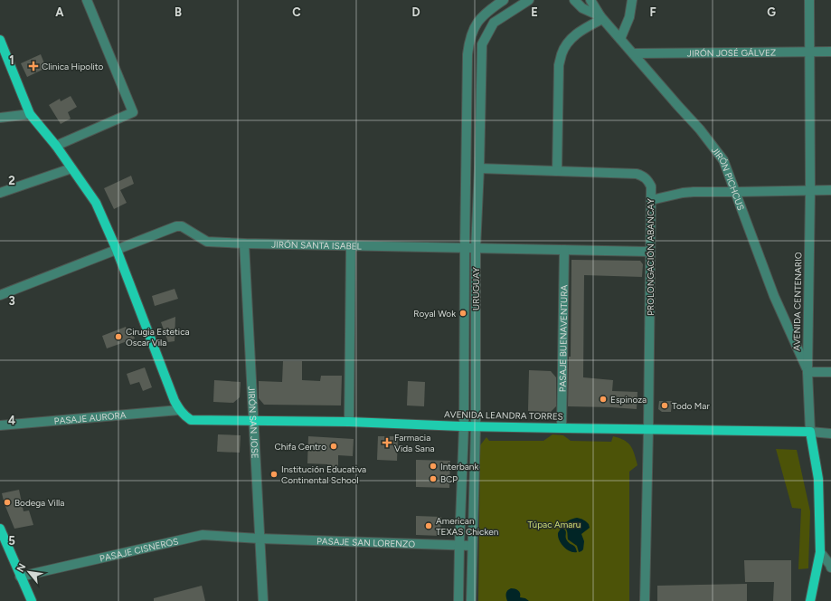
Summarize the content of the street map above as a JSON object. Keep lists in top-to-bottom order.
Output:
{
  "streets": {
    "main road": ["AVENIDA CENTENARIO", "AVENIDA LEANDRA TORRES"],
    "street": [
      "JIRÓN JOSÉ GÁLVEZ",
      "JIRÓN PICHCUS",
      "JIRÓN SANTA ISABEL",
      "PROLONGACIÓN ABANCAY",
      "URUGUAY",
      "PASAJE BUENAVENTURA",
      "PASAJE AURORA",
      "JIRÓN SAN JOSE",
      "PASAJE SAN LORENZO",
      "PASAJE CISNEROS"
    ]
  },
  "crossings": [
    ["JIRÓN JOSÉ GÁLVEZ", "JIRÓN PICHCUS"],
    ["JIRÓN JOSÉ GÁLVEZ", "AVENIDA CENTENARIO"],
    ["JIRÓN PICHCUS", "AVENIDA CENTENARIO"],
    ["JIRÓN SANTA ISABEL", "PROLONGACIÓN ABANCAY"],
    ["JIRÓN SANTA ISABEL", "URUGUAY"],
    ["JIRÓN SANTA ISABEL", "PASAJE BUENAVENTURA"],
    ["JIRÓN SANTA ISABEL", "JIRÓN SAN JOSE"],
    ["PROLONGACIÓN ABANCAY", "AVENIDA LEANDRA TORRES"],
    ["URUGUAY", "AVENIDA LEANDRA TORRES"],
    ["URUGUAY", "PASAJE SAN LORENZO"],
    ["AVENIDA CENTENARIO", "AVENIDA LEANDRA TORRES"],
    ["PASAJE BUENAVENTURA", "AVENIDA LEANDRA TORRES"],
    ["AVENIDA LEANDRA TORRES", "PASAJE AURORA"],
    ["AVENIDA LEANDRA TORRES", "JIRÓN SAN JOSE"],
    ["JIRÓN SAN JOSE", "PASAJE SAN LORENZO"],
    ["JIRÓN SAN JOSE", "PASAJE CISNEROS"],
    ["PASAJE SAN LORENZO", "PASAJE CISNEROS"]
  ],
  "parks": ["Túpac Amaru"],
  "places": {
    "health": ["Clinica Hipolito", "Farmacia Vida Sana"],
    "other": [
      "Royal Wok",
      "Cirugia Estetica Oscar Vila",
      "Espinoza",
      "Todo Mar",
      "Chifa Centro",
      "Interbank",
      "Institución Educativa Continental School",
      "BCP",
      "Bodega Villa",
      "American TEXAS Chicken"
    ]
  },
  "north": "top left",
  "grid": {
    "columns": [
      "A",
      "B",
      "C",
      "D",
      "E",
      "F",
      "G"
    ],
    "rows": [
      "1",
      "2",
      "3",
      "4",
      "5"
    ]
  }
}
